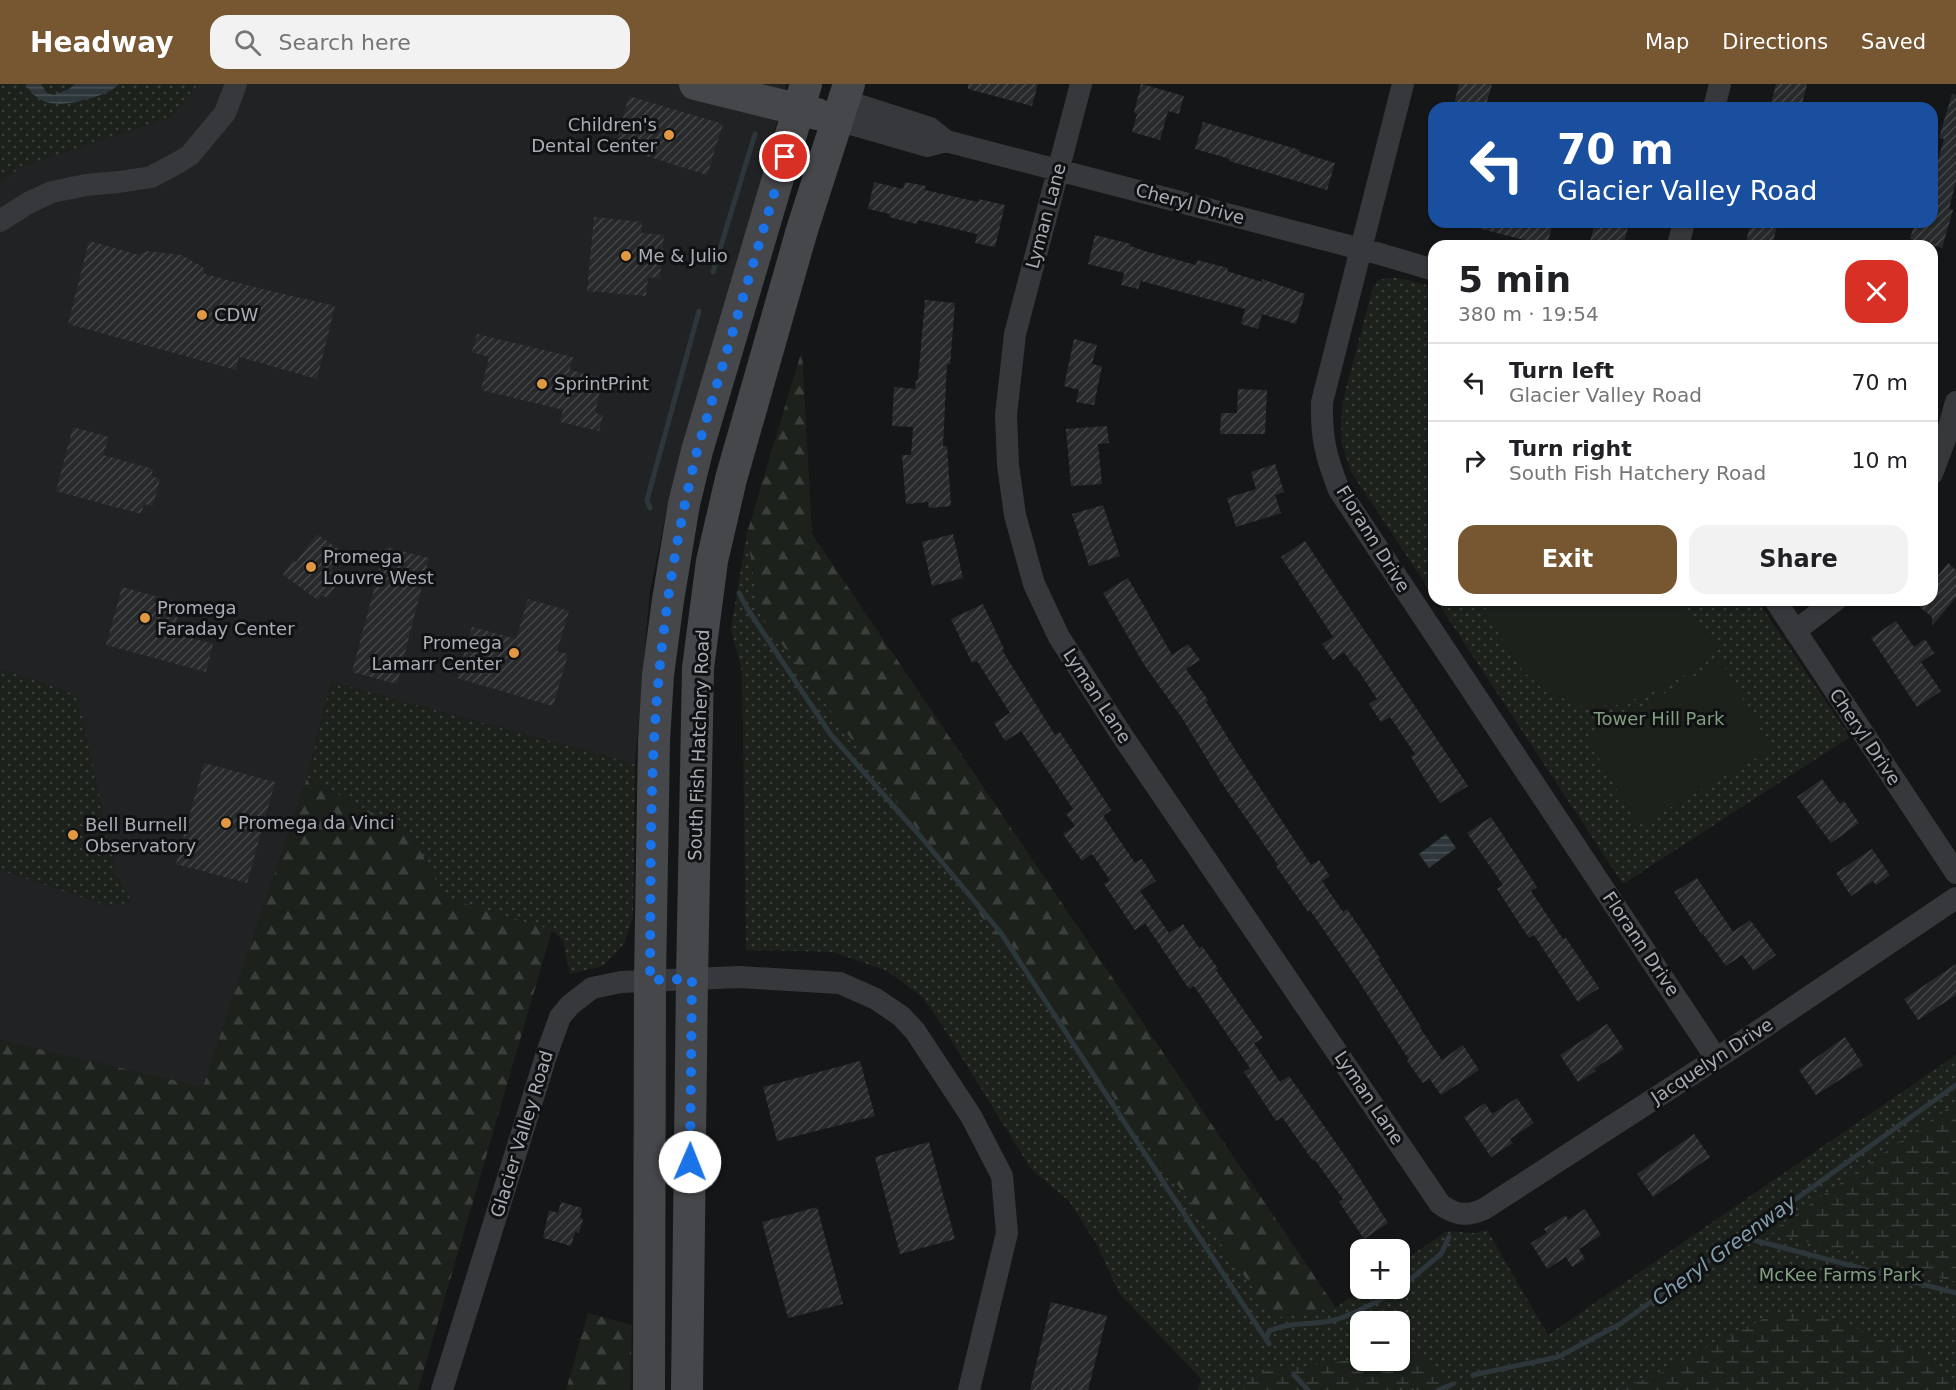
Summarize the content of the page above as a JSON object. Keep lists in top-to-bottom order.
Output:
{
  "streets": {
    "main road": ["South Fish Hatchery Road"],
    "street": [
      "Cheryl Drive",
      "Lyman Lane",
      "Florann Drive",
      "Jacquelyn Drive",
      "Glacier Valley Road"
    ]
  },
  "crossings": [
    ["Cheryl Drive", "Lyman Lane"],
    ["Cheryl Drive", "Florann Drive"],
    ["Cheryl Drive", "South Fish Hatchery Road"],
    ["Lyman Lane", "Jacquelyn Drive"],
    ["Florann Drive", "Jacquelyn Drive"],
    ["South Fish Hatchery Road", "Glacier Valley Road"]
  ],
  "water": ["Cheryl Greenway"],
  "parks": ["Tower Hill Park", "McKee Farms Park"],
  "places": [
    "Children's Dental Center",
    "Me & Julio",
    "CDW",
    "SprintPrint",
    "Promega Louvre West",
    "Promega Faraday Center",
    "Promega Lamarr Center",
    "Promega da Vinci",
    "Bell Burnell Observatory"
  ],
  "page": {
    "header": "Headway",
    "search": "Search here",
    "nav": ["Map", "Directions", "Saved"],
    "turn": ["70 m", "Glacier Valley Road"],
    "heading": ["5 min", "380 m · 19:54"],
    "list": [
      {
        "name": "Turn left",
        "note": "Glacier Valley Road",
        "value": "70 m"
      },
      {
        "name": "Turn right",
        "note": "South Fish Hatchery Road",
        "value": "10 m"
      }
    ],
    "buttons": ["Exit", "Share"],
    "map_buttons": ["+", "−"]
  }
}
